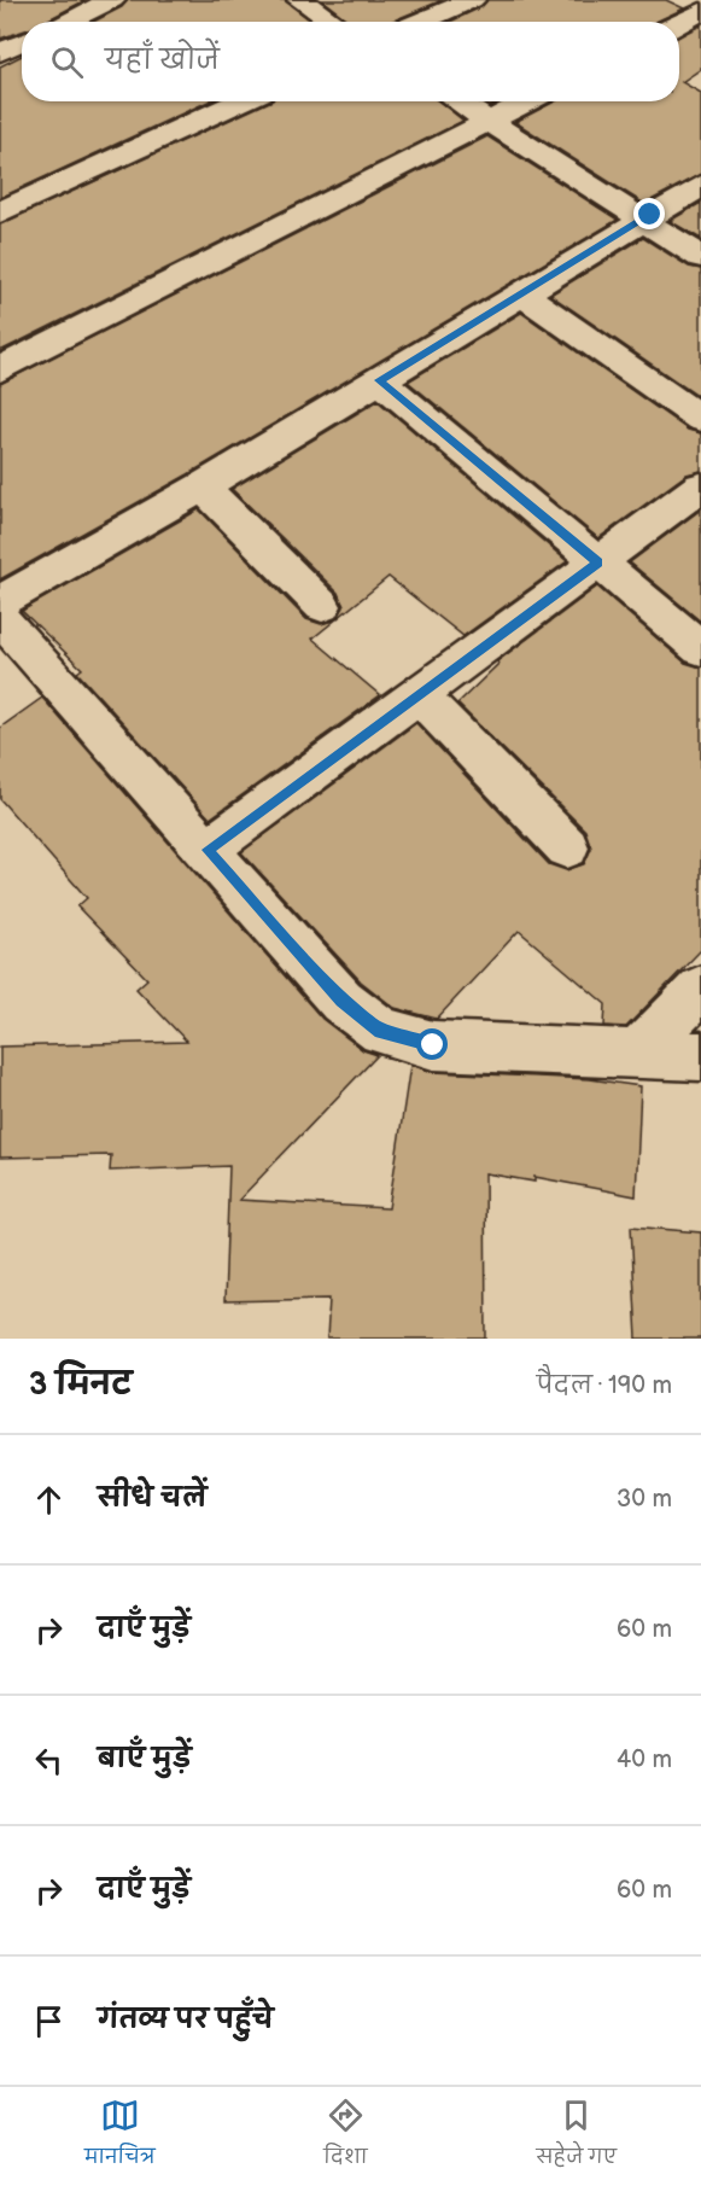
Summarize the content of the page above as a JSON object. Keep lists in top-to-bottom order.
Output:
{
  "page": {
    "search": "यहाँ खोजें",
    "heading": ["3 मिनट", "पैदल · 190 m"],
    "list": [
      ["सीधे चलें", "30 m"],
      ["दाएँ मुड़ें", "60 m"],
      ["बाएँ मुड़ें", "40 m"],
      ["दाएँ मुड़ें", "60 m"],
      "गंतव्य पर पहुँचे"
    ],
    "nav": ["मानचित्र", "दिशा", "सहेजे गए"]
  }
}
